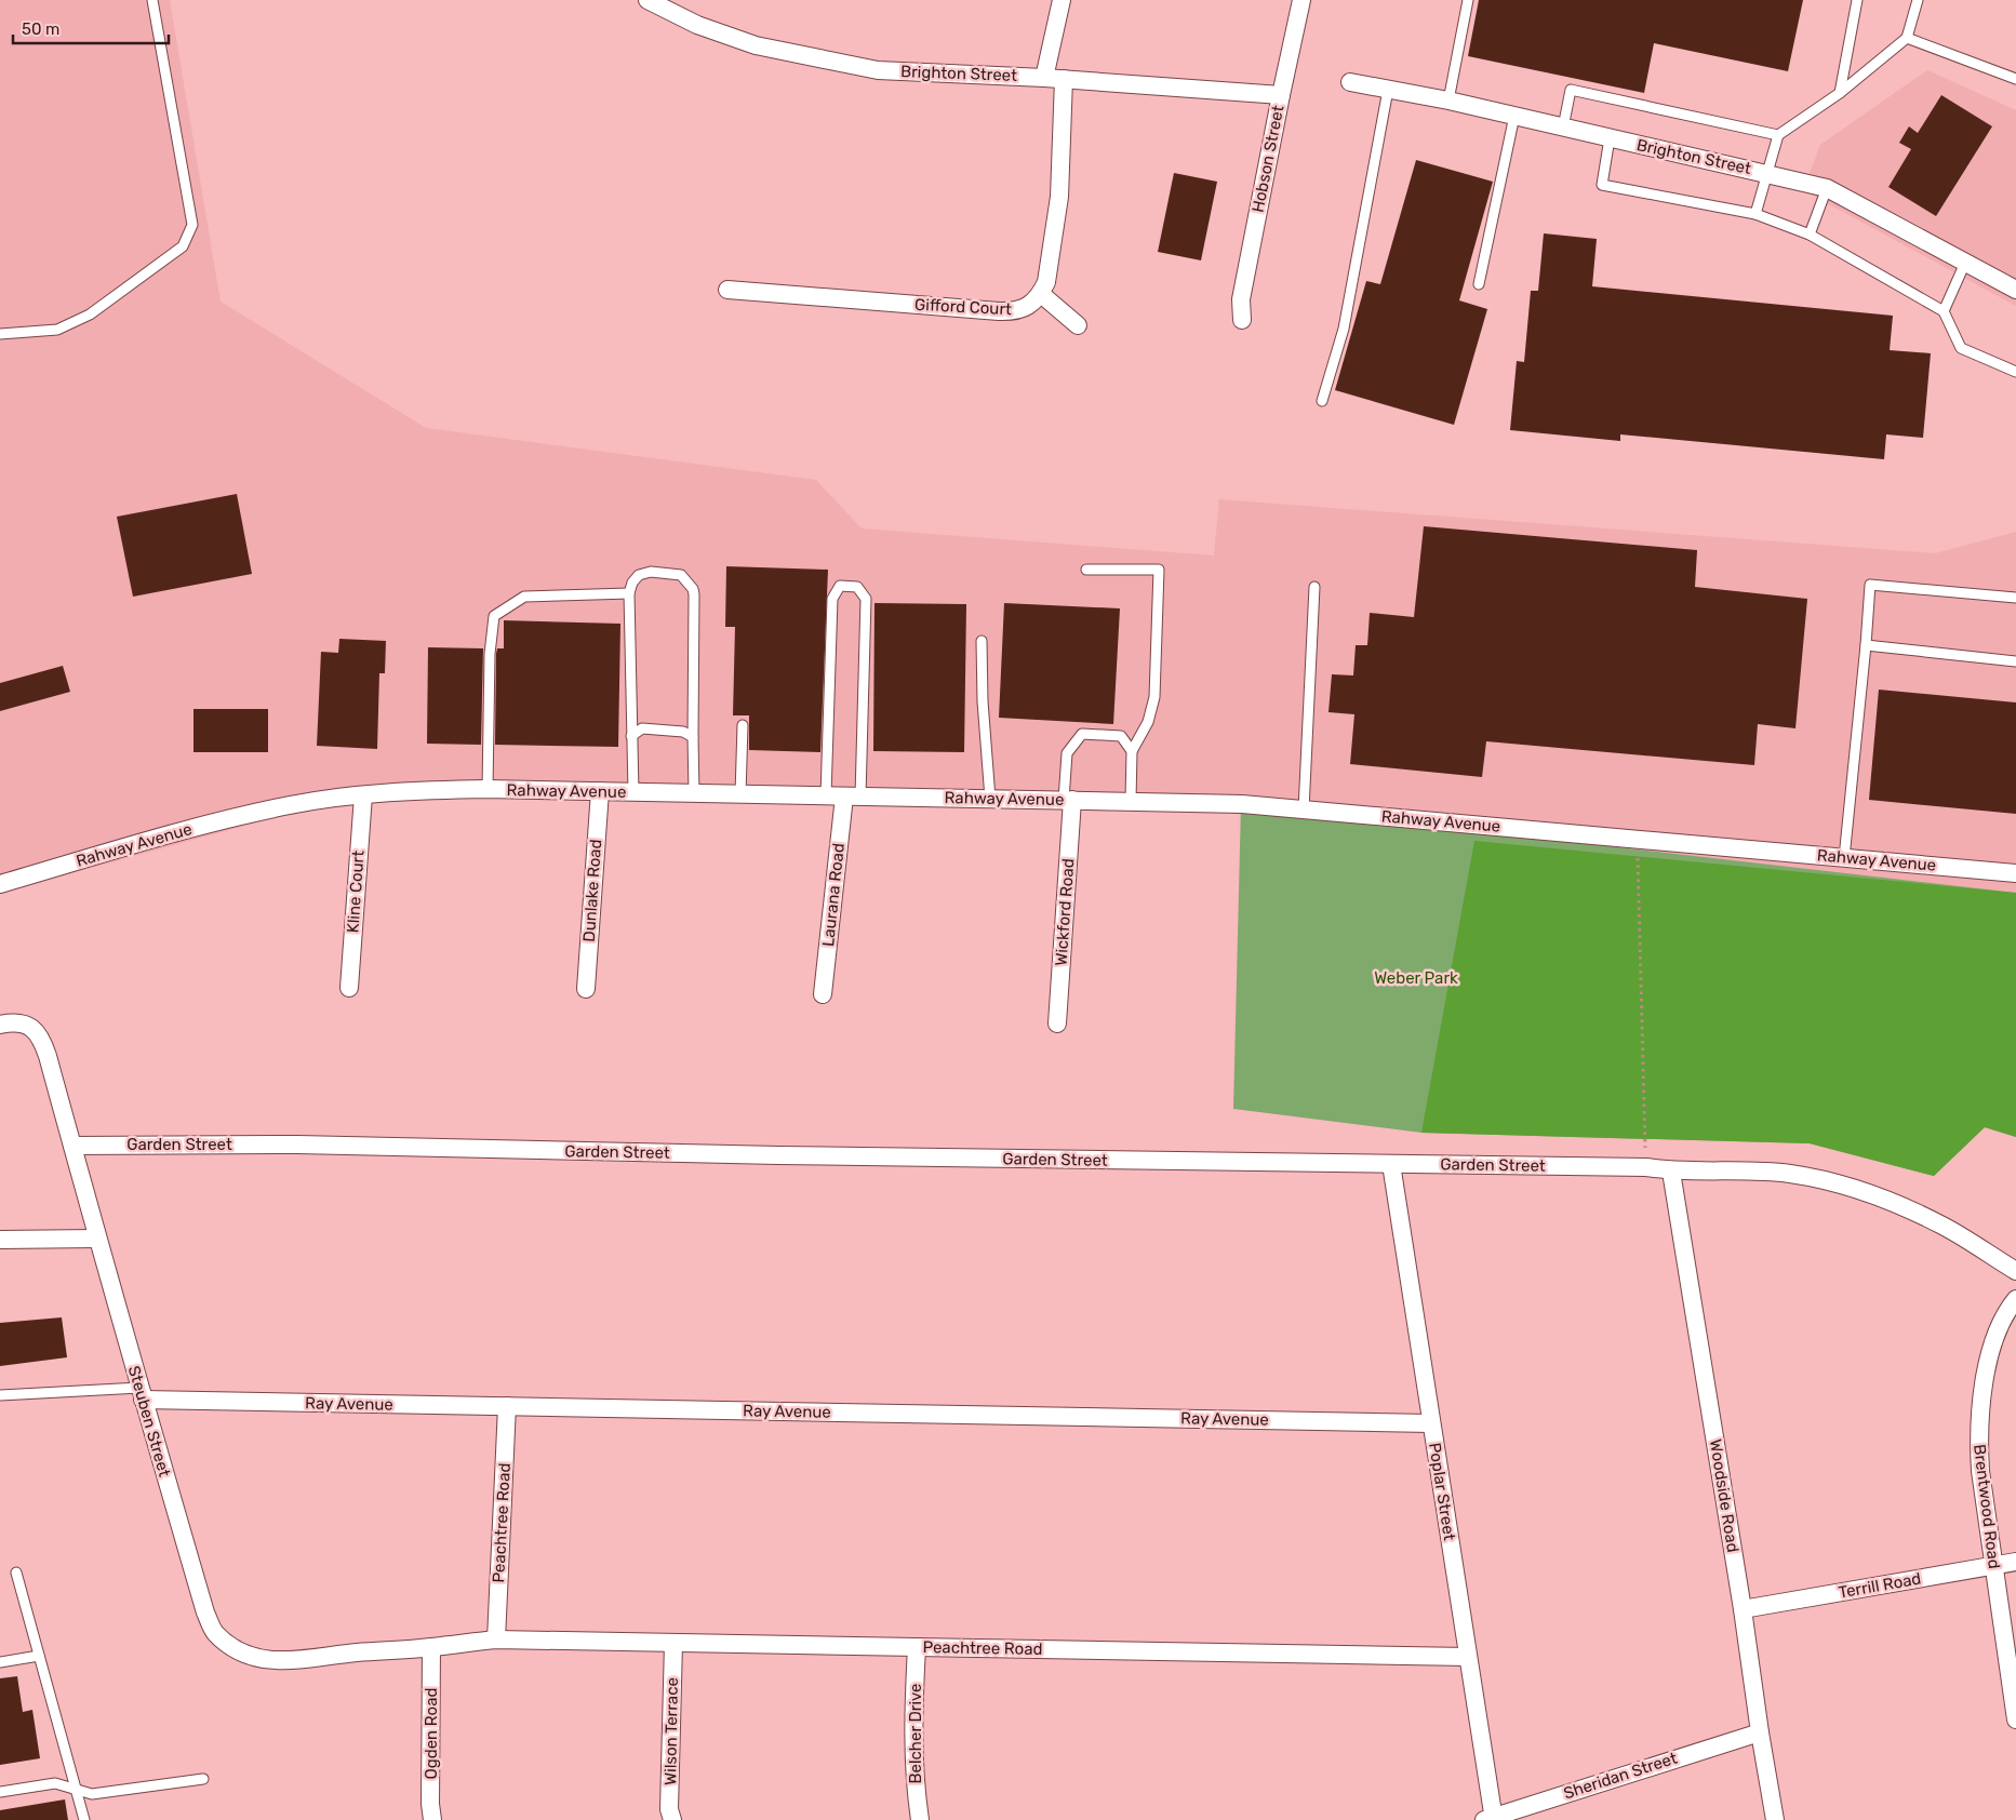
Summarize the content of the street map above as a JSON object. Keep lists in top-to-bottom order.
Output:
{
  "streets": {
    "street": [
      "Brighton Street",
      "Hobson Street",
      "Gifford Court",
      "Rahway Avenue",
      "Dunlake Road",
      "Kline Court",
      "Laurana Road",
      "Wickford Road",
      "Garden Street",
      "Ray Avenue",
      "Steuben Street",
      "Poplar Street",
      "Woodside Road",
      "Brentwood Road",
      "Peachtree Road",
      "Terrill Road",
      "Wilson Terrace",
      "Ogden Road",
      "Belcher Drive",
      "Sheridan Street"
    ]
  },
  "crossings": [
    ["Brighton Street", "Hobson Street"],
    ["Rahway Avenue", "Dunlake Road"],
    ["Rahway Avenue", "Kline Court"],
    ["Rahway Avenue", "Laurana Road"],
    ["Rahway Avenue", "Wickford Road"],
    ["Garden Street", "Steuben Street"],
    ["Garden Street", "Poplar Street"],
    ["Garden Street", "Woodside Road"],
    ["Ray Avenue", "Steuben Street"],
    ["Ray Avenue", "Poplar Street"],
    ["Ray Avenue", "Peachtree Road"],
    ["Steuben Street", "Peachtree Road"],
    ["Steuben Street", "Ogden Road"],
    ["Poplar Street", "Peachtree Road"],
    ["Poplar Street", "Sheridan Street"],
    ["Woodside Road", "Terrill Road"],
    ["Woodside Road", "Sheridan Street"],
    ["Brentwood Road", "Terrill Road"],
    ["Peachtree Road", "Wilson Terrace"],
    ["Peachtree Road", "Ogden Road"],
    ["Peachtree Road", "Belcher Drive"]
  ],
  "parks": ["Weber Park"],
  "scale_bar": "50 m"
}
